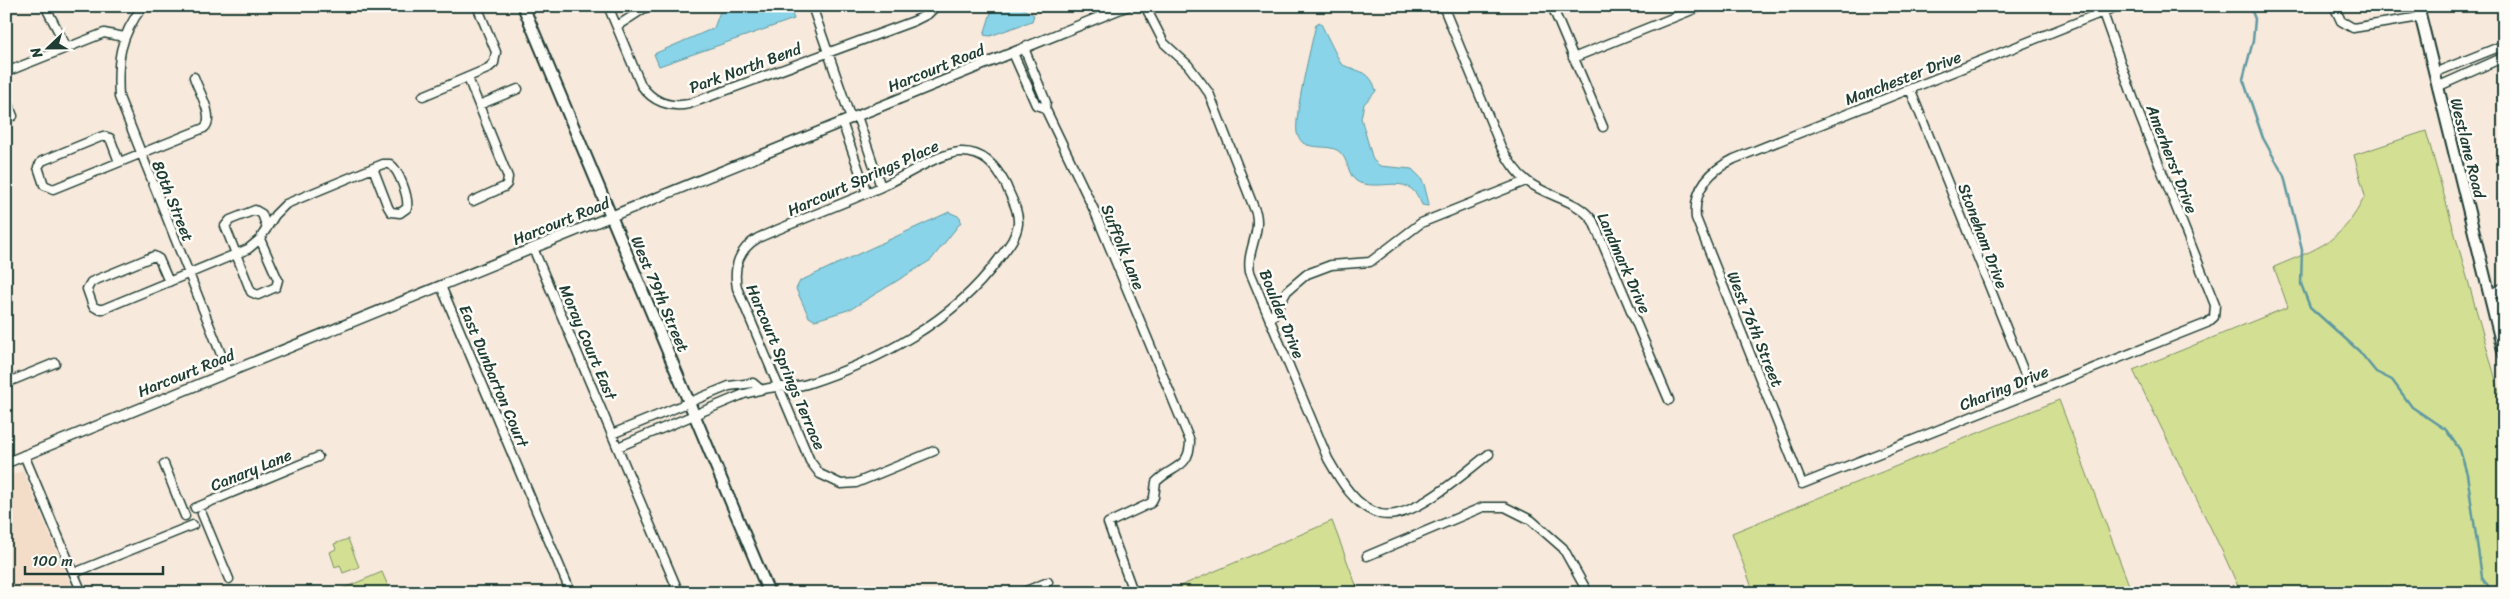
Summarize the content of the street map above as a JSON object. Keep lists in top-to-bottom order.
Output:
{
  "streets": {
    "main road": ["Westlane Road", "West 79th Street"],
    "street": [
      "Park North Bend",
      "Harcourt Road",
      "Manchester Drive",
      "Amerherst Drive",
      "Harcourt Springs Place",
      "80th Street",
      "Stoneham Drive",
      "Suffolk Lane",
      "Landmark Drive",
      "Boulder Drive",
      "West 76th Street",
      "Moray Court East",
      "Harcourt Springs Terrace",
      "East Dunbarton Court",
      "Charing Drive",
      "Canary Lane"
    ]
  },
  "crossings": [
    ["Harcourt Road", "80th Street"],
    ["Harcourt Road", "Suffolk Lane"],
    ["Harcourt Road", "West 79th Street"],
    ["Harcourt Road", "Moray Court East"],
    ["Harcourt Road", "East Dunbarton Court"],
    ["Manchester Drive", "Amerherst Drive"],
    ["Manchester Drive", "Stoneham Drive"],
    ["Manchester Drive", "West 76th Street"],
    ["Amerherst Drive", "Charing Drive"],
    ["Harcourt Springs Place", "Harcourt Springs Terrace"],
    ["Stoneham Drive", "Charing Drive"],
    ["West 76th Street", "Charing Drive"]
  ],
  "scale_bar": "100 m",
  "north": "left"
}
